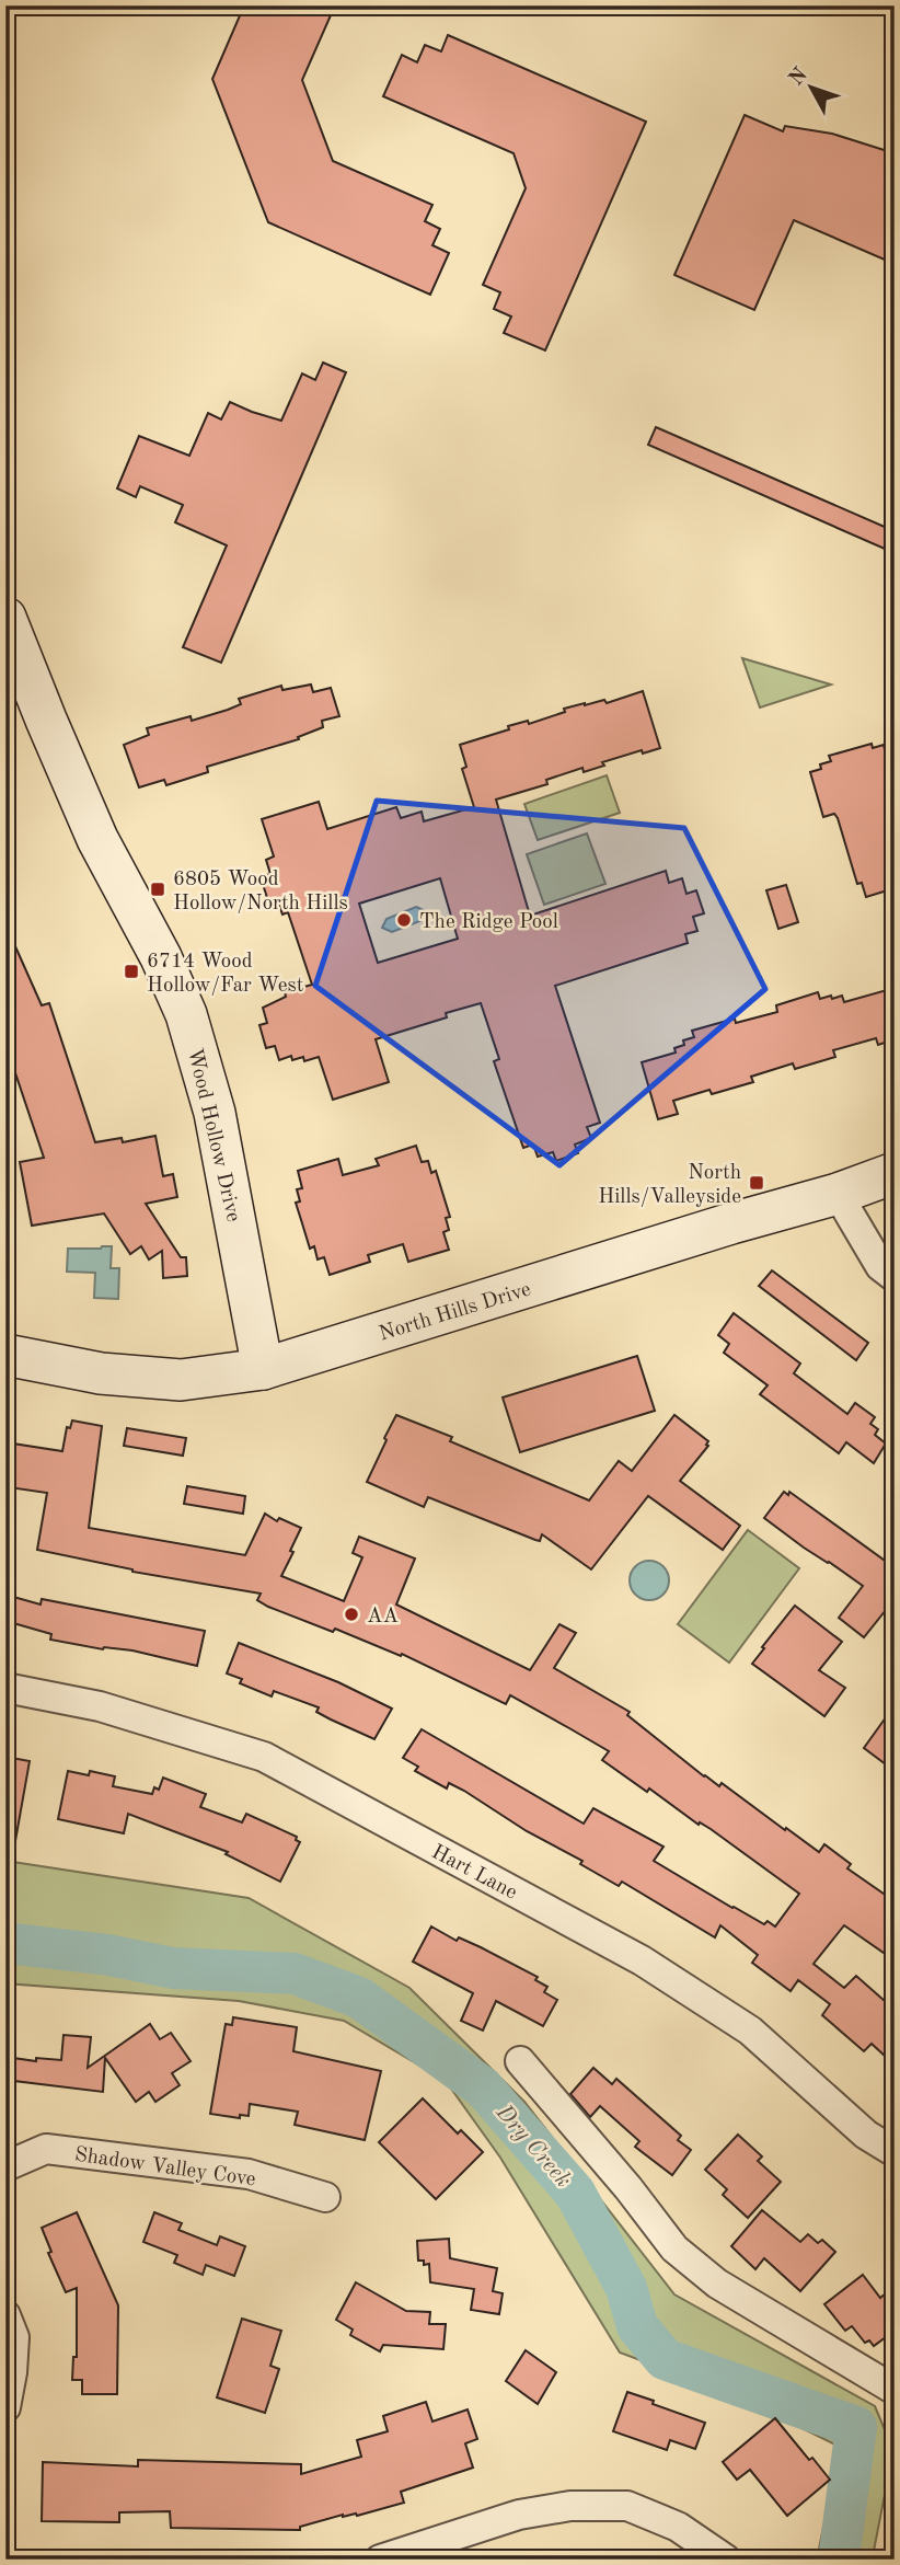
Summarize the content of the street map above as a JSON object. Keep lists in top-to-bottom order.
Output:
{
  "streets": {
    "street": [
      "Wood Hollow Drive",
      "North Hills Drive",
      "Hart Lane",
      "Shadow Valley Cove"
    ]
  },
  "crossings": [
    ["Wood Hollow Drive", "North Hills Drive"]
  ],
  "water": ["Dry Creek"],
  "places": {
    "transit": ["6805 Wood Hollow/North Hills", "6714 Wood Hollow/Far West", "North Hills/Valleyside"],
    "other": ["The Ridge Pool", "AA"]
  },
  "north": "top left"
}
